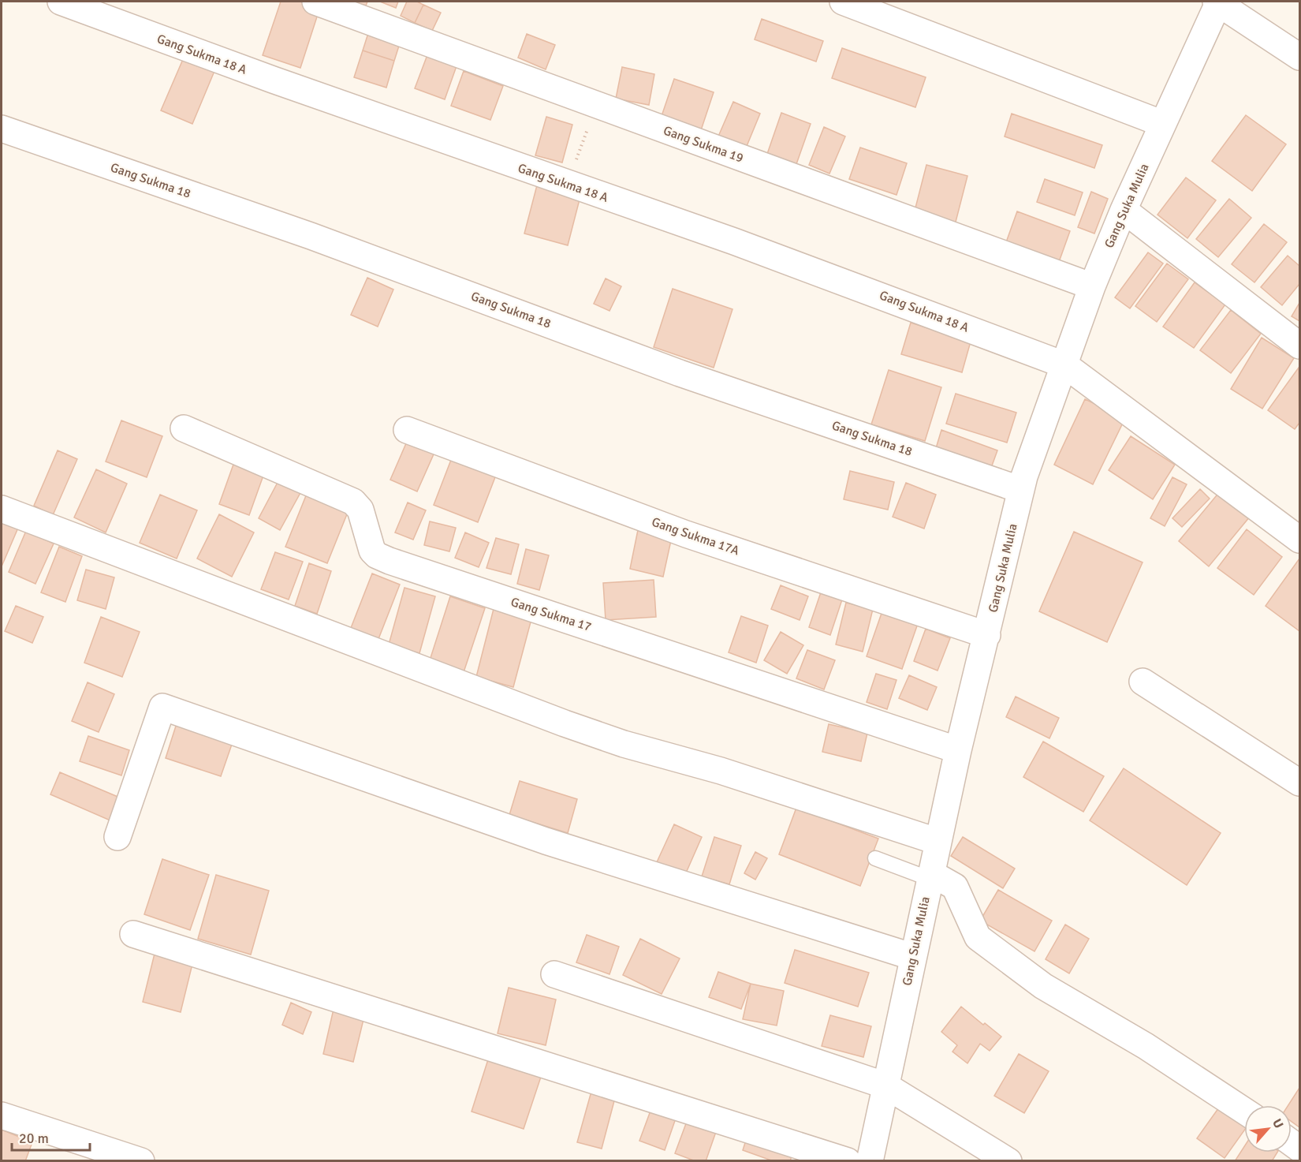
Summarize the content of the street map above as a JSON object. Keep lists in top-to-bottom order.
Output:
{
  "streets": {
    "street": [
      "Gang Sukma 18 A",
      "Gang Sukma 19",
      "Gang Sukma 18",
      "Gang Suka Mulia",
      "Gang Sukma 17A",
      "Gang Sukma 17"
    ]
  },
  "crossings": [
    ["Gang Sukma 18 A", "Gang Suka Mulia"],
    ["Gang Sukma 19", "Gang Suka Mulia"],
    ["Gang Sukma 18", "Gang Suka Mulia"],
    ["Gang Suka Mulia", "Gang Sukma 17A"],
    ["Gang Suka Mulia", "Gang Sukma 17"]
  ],
  "scale_bar": "20 m",
  "north": "top right"
}
